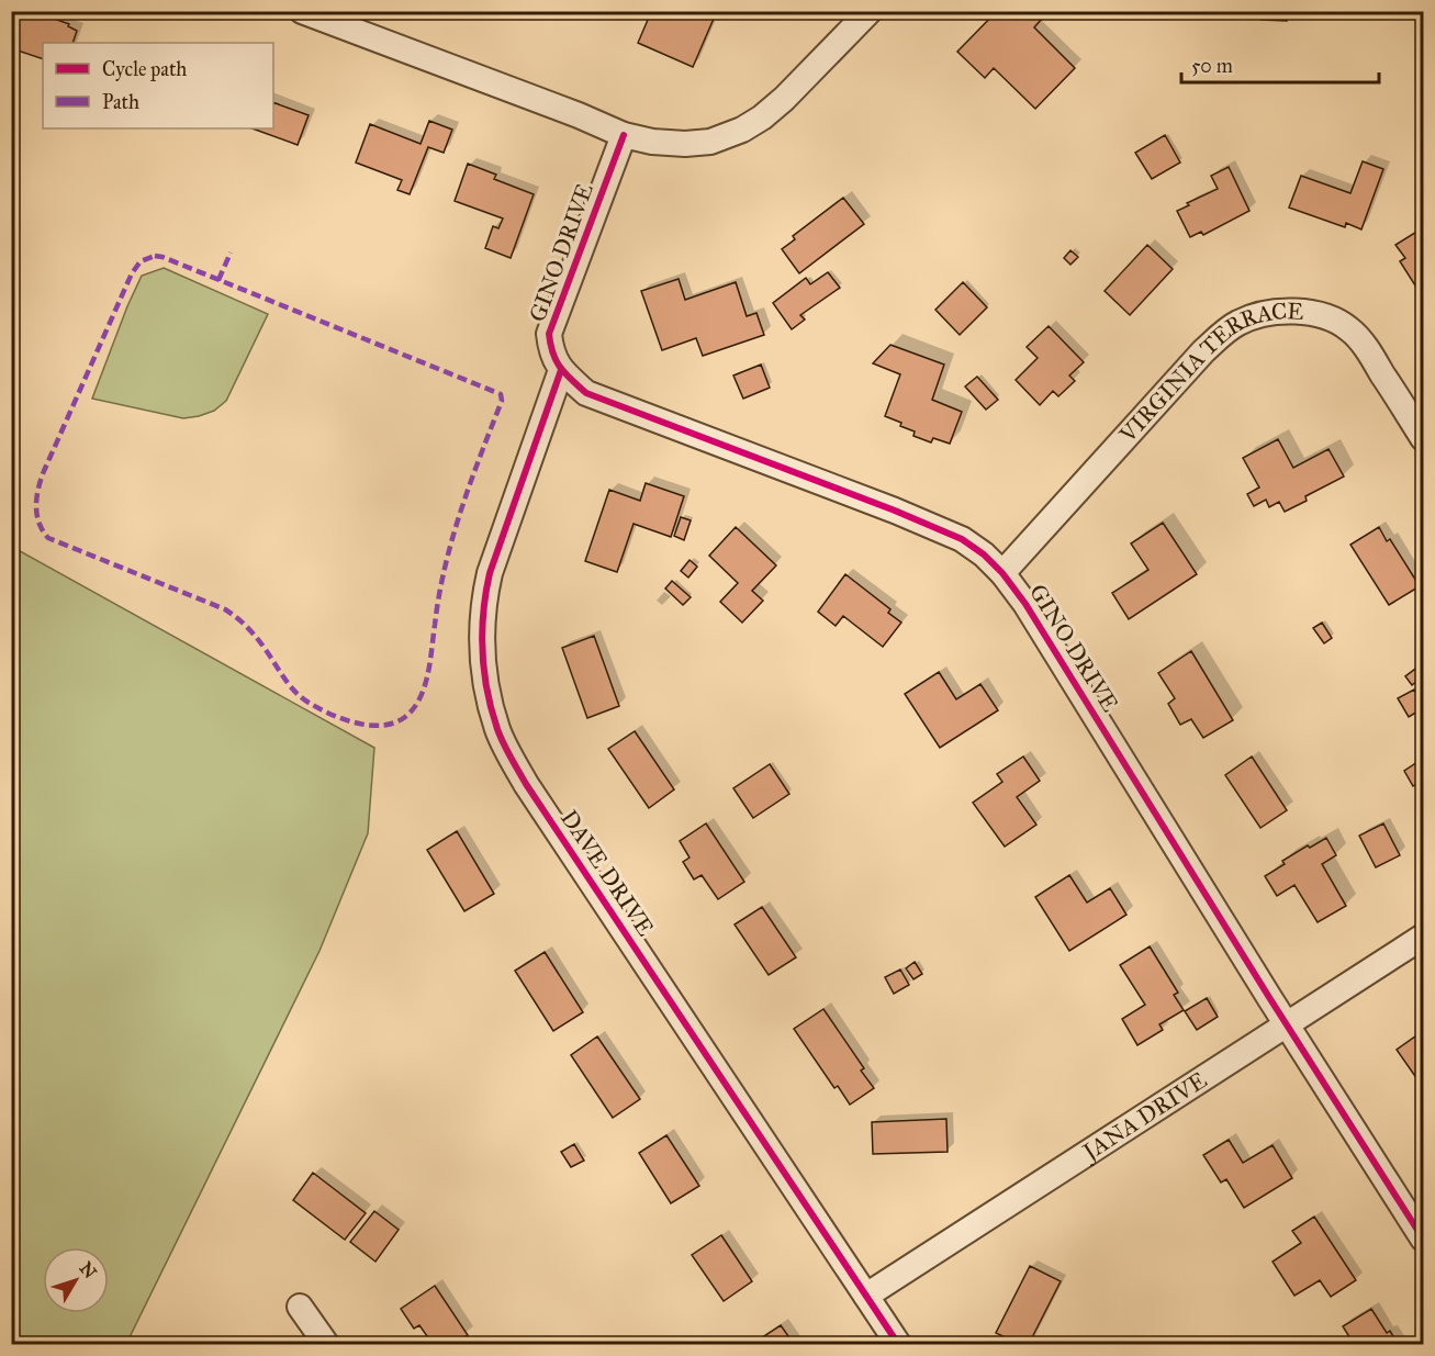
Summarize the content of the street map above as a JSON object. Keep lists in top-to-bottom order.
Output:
{
  "streets": {
    "street": [
      "GINO DRIVE",
      "VIRGINIA TERRACE",
      "DAVE DRIVE",
      "JANA DRIVE"
    ]
  },
  "crossings": [
    ["GINO DRIVE", "VIRGINIA TERRACE"],
    ["GINO DRIVE", "DAVE DRIVE"],
    ["GINO DRIVE", "JANA DRIVE"],
    ["DAVE DRIVE", "JANA DRIVE"]
  ],
  "legend": ["Cycle path", "Path"],
  "scale_bar": "50 m",
  "north": "top right"
}
